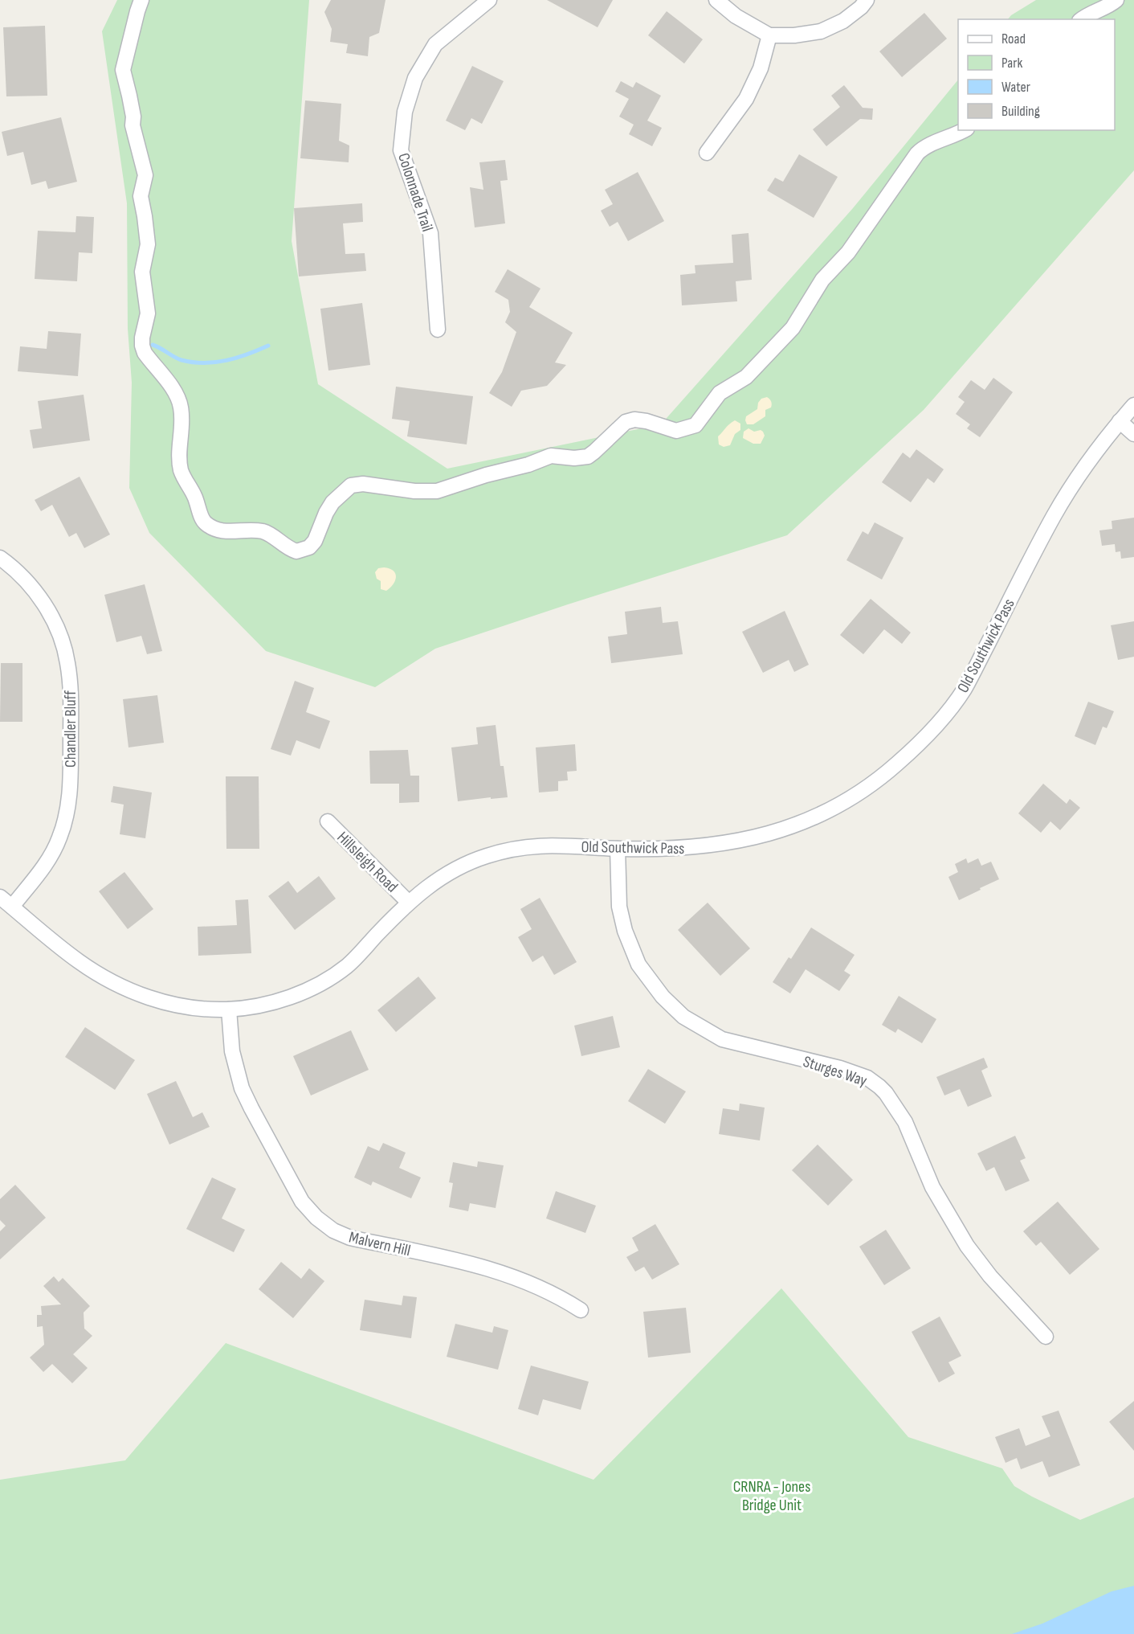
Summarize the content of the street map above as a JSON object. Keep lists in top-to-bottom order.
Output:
{
  "streets": {
    "street": [
      "Colonnade Trail",
      "Old Southwick Pass",
      "Chandler Bluff",
      "Hillsleigh Road",
      "Sturges Way",
      "Malvern Hill"
    ]
  },
  "crossings": [
    ["Old Southwick Pass", "Chandler Bluff"],
    ["Old Southwick Pass", "Hillsleigh Road"],
    ["Old Southwick Pass", "Sturges Way"],
    ["Old Southwick Pass", "Malvern Hill"]
  ],
  "parks": ["CRNRA - Jones Bridge Unit"],
  "legend": [
    "Road",
    "Park",
    "Water",
    "Building"
  ]
}
